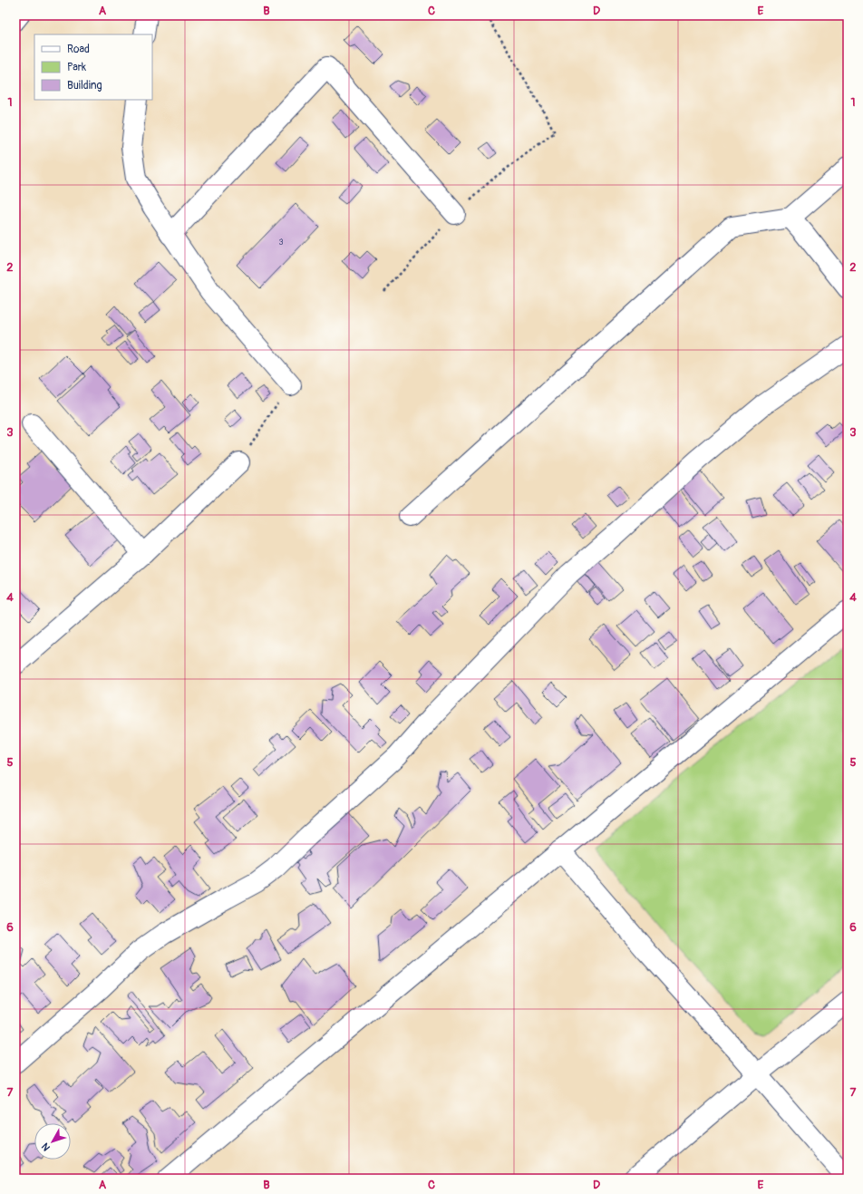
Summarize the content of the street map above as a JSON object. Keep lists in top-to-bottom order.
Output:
{
  "house_numbers": ["3"],
  "legend": ["Road", "Park", "Building"],
  "north": "bottom left",
  "grid": {
    "columns": [
      "A",
      "B",
      "C",
      "D",
      "E"
    ],
    "rows": [
      "1",
      "2",
      "3",
      "4",
      "5",
      "6",
      "7"
    ]
  }
}
